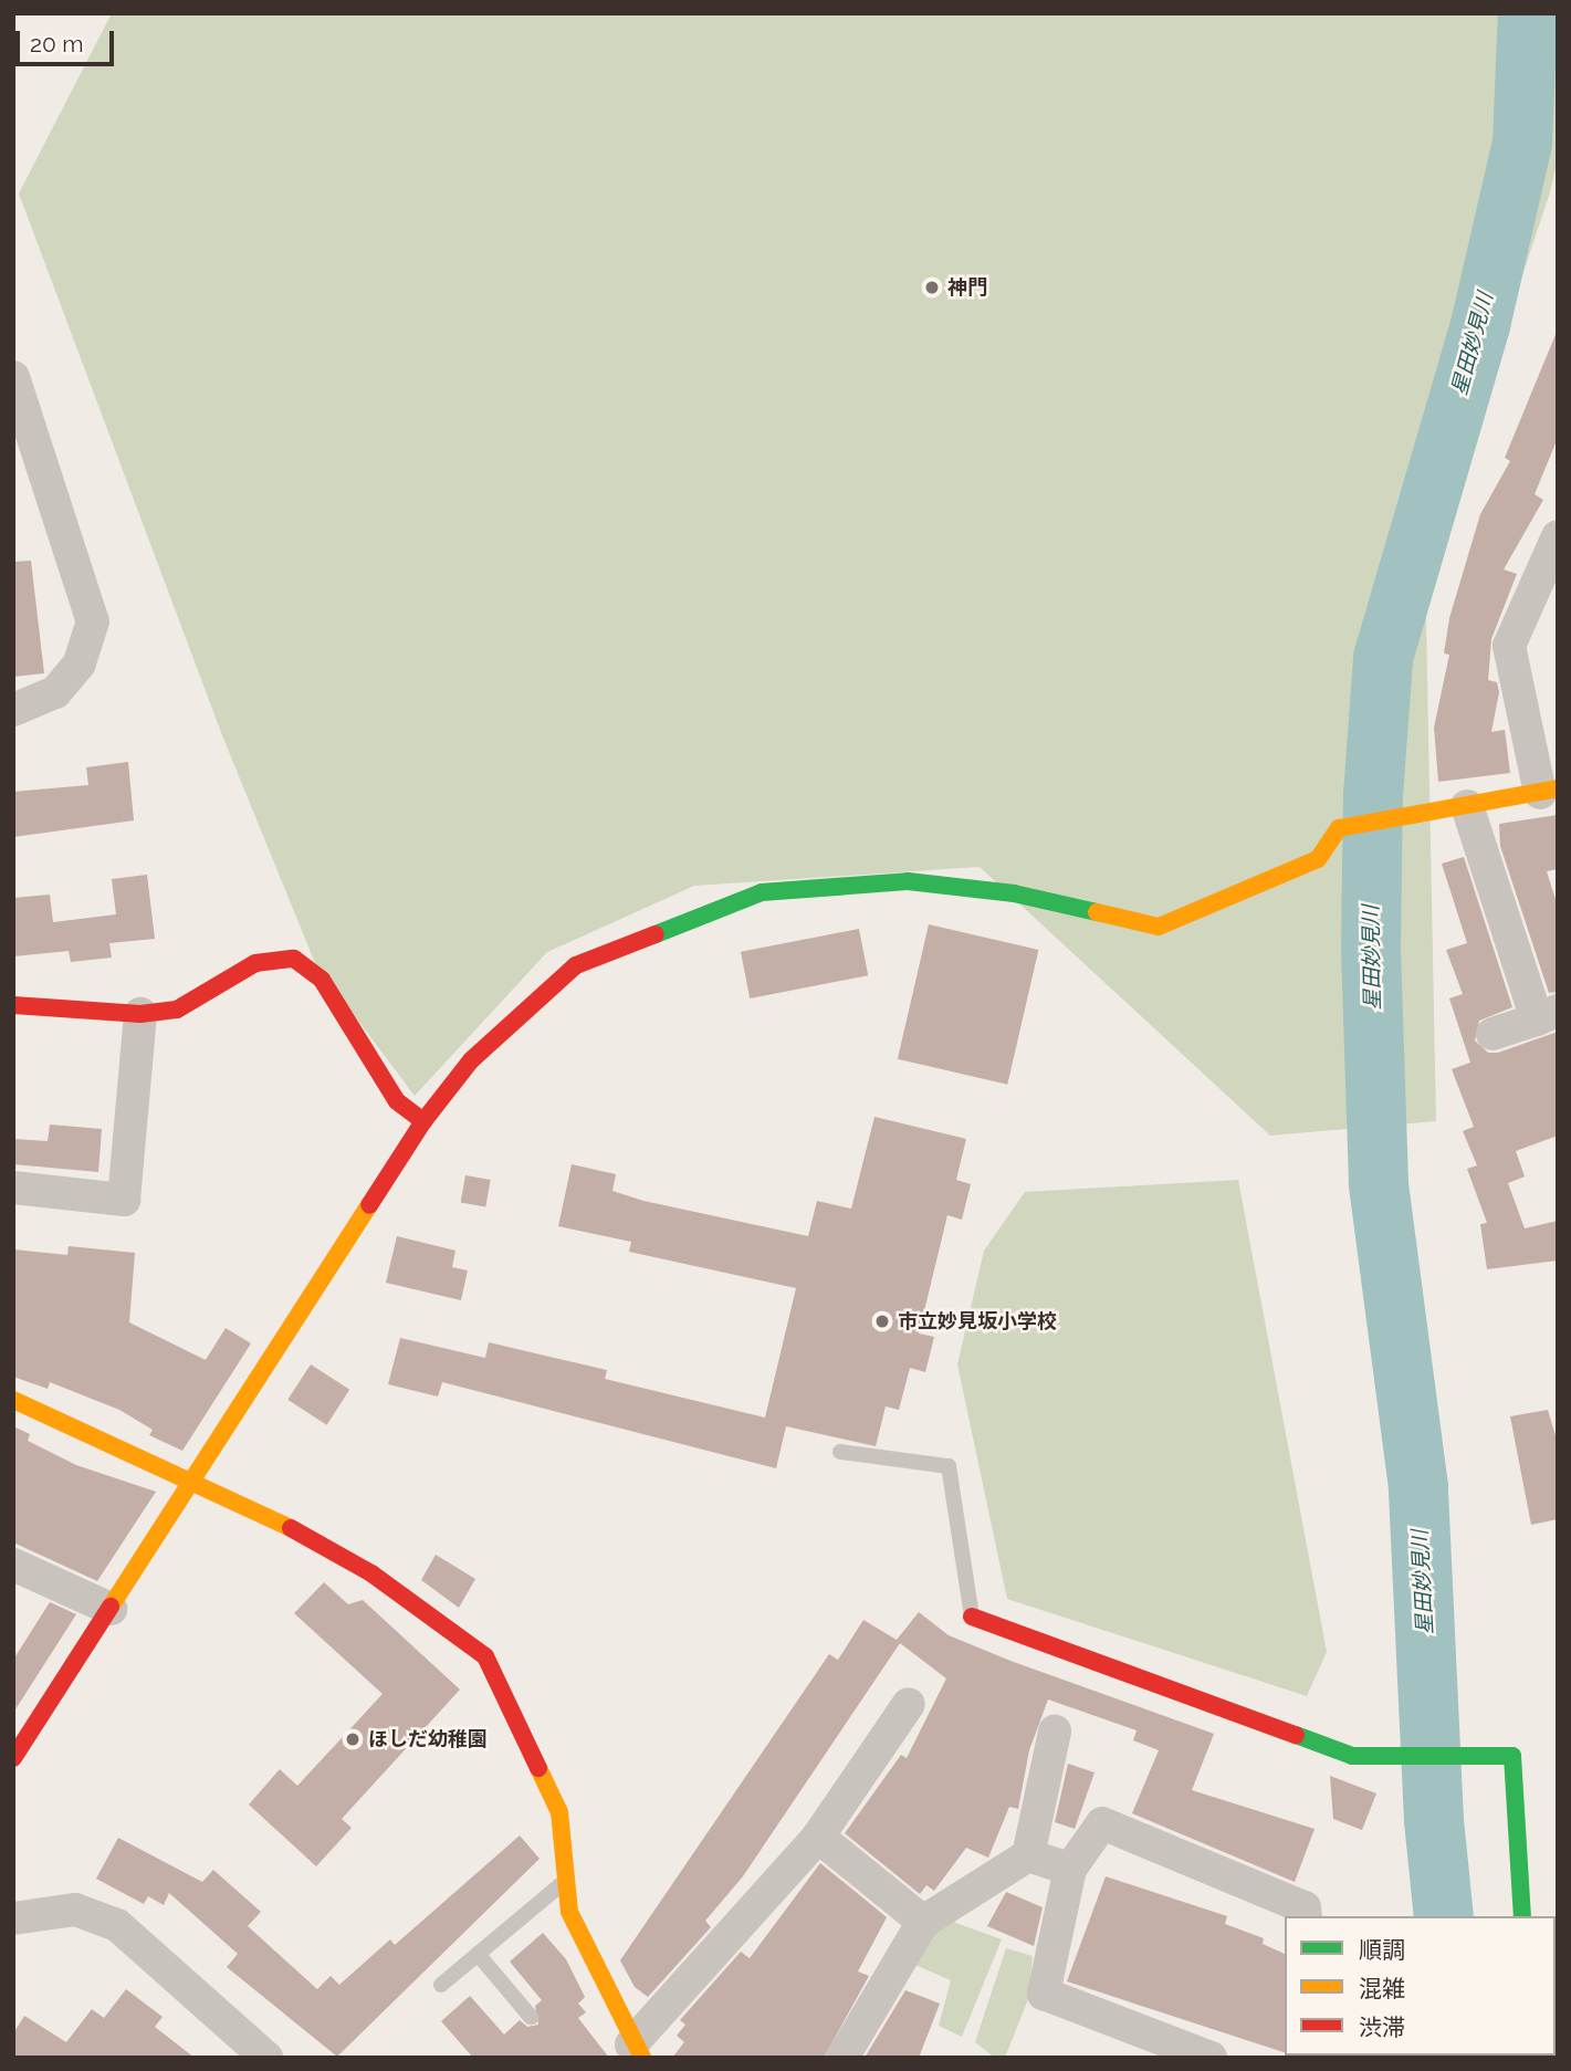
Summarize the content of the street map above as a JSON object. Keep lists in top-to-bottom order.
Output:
{
  "water": ["星田妙見川"],
  "places": ["神門", "市立妙見坂小学校", "ほしだ幼稚園"],
  "legend": ["順調", "混雑", "渋滞"],
  "scale_bar": "20 m"
}
